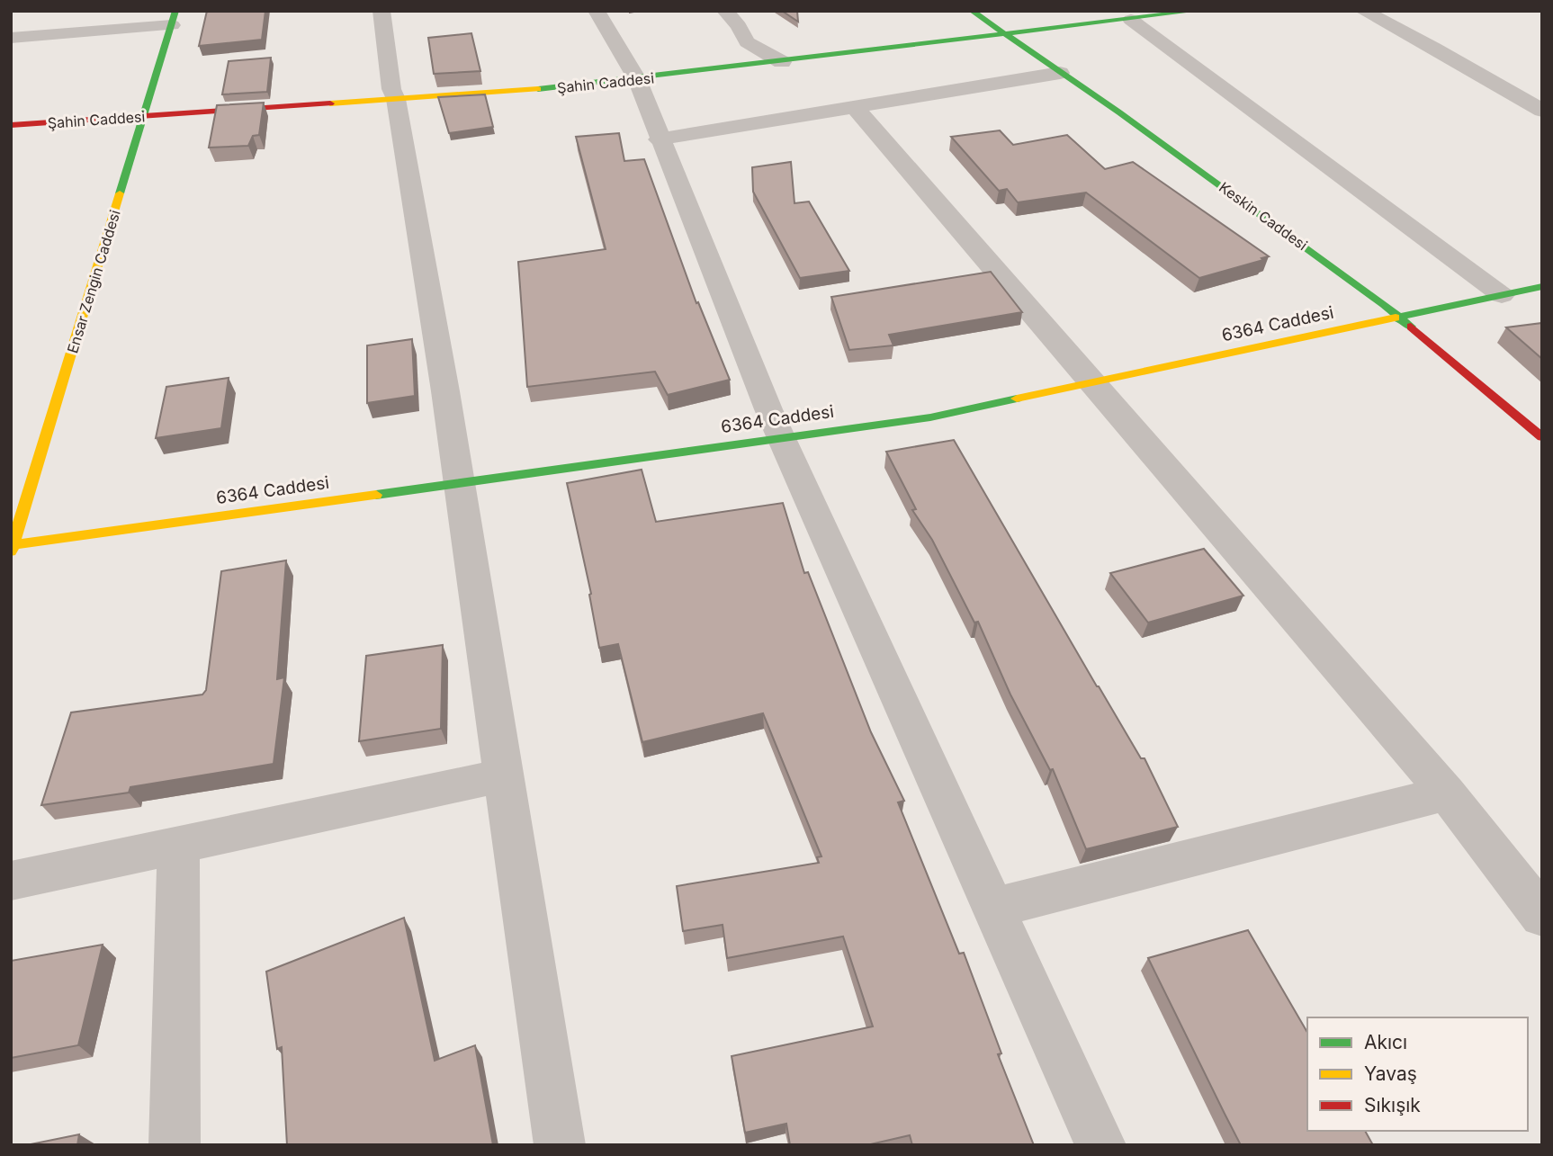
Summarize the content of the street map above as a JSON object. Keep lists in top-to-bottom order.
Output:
{
  "streets": {
    "street": [
      "Şahin Caddesi",
      "Keskin Caddesi",
      "Ensar Zengin Caddesi",
      "6364 Caddesi"
    ]
  },
  "crossings": [
    ["Şahin Caddesi", "Keskin Caddesi"],
    ["Şahin Caddesi", "Ensar Zengin Caddesi"],
    ["Keskin Caddesi", "6364 Caddesi"],
    ["Ensar Zengin Caddesi", "6364 Caddesi"]
  ],
  "legend": ["Akıcı", "Yavaş", "Sıkışık"]
}
